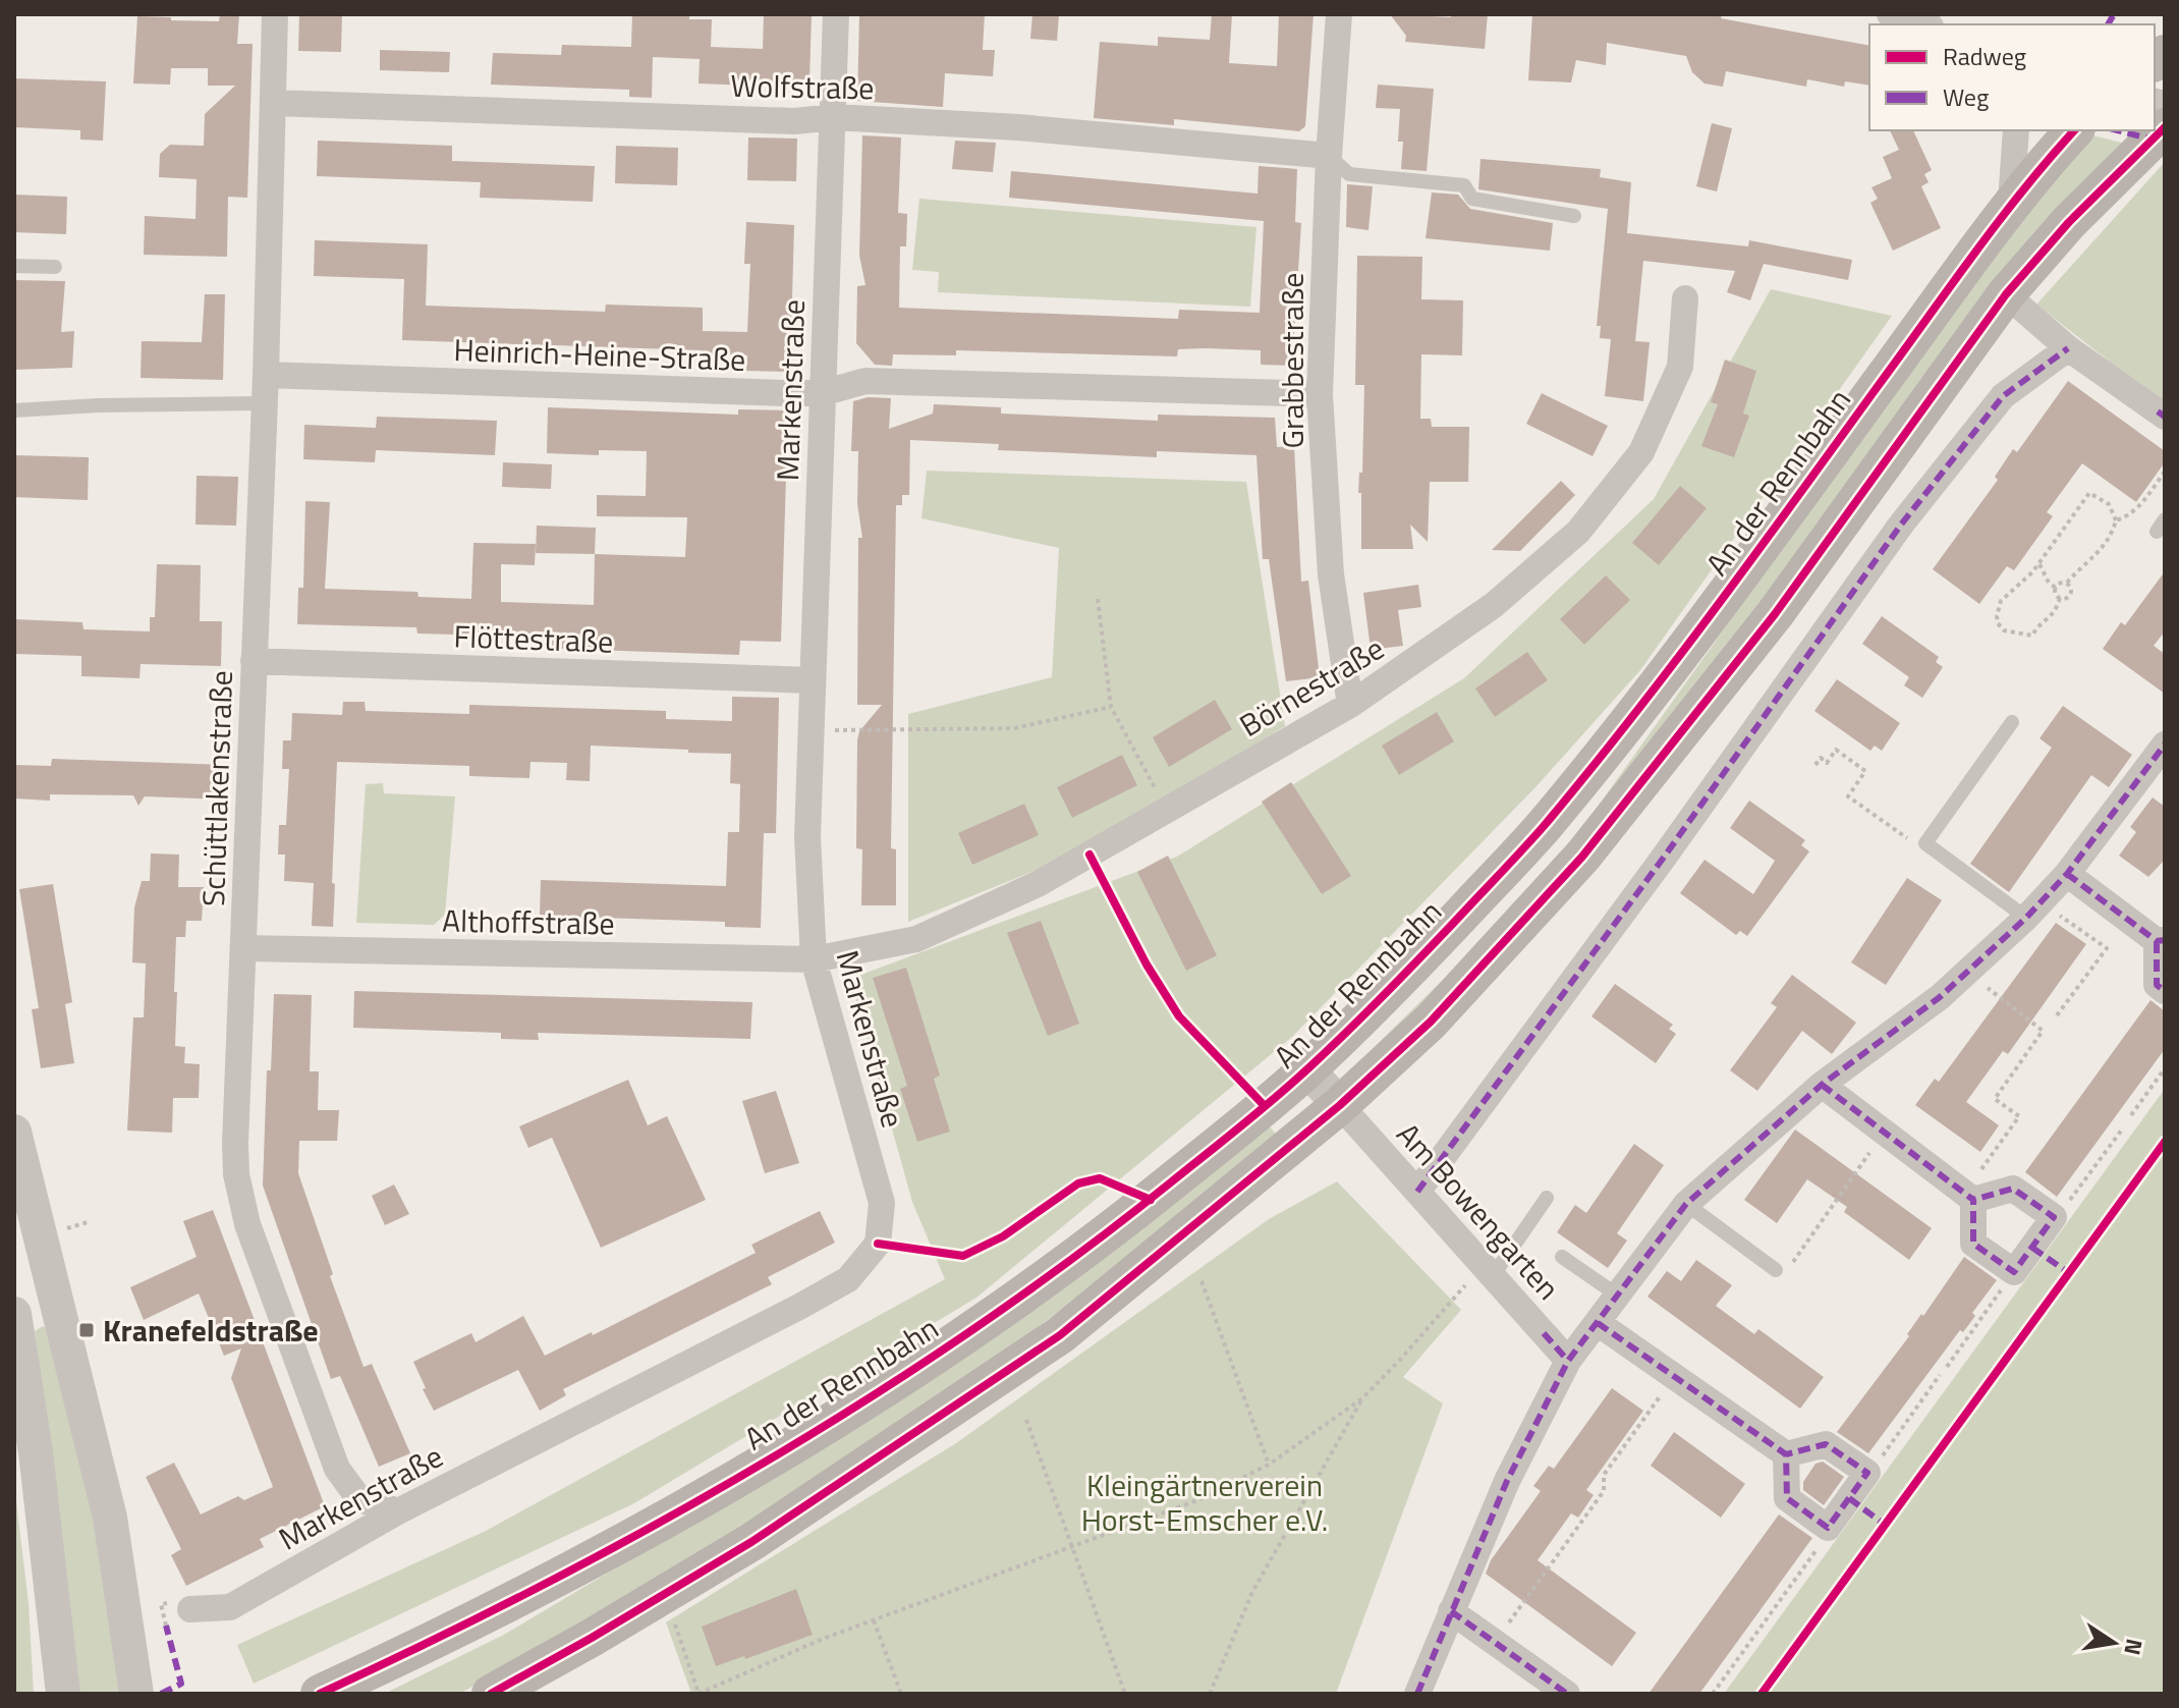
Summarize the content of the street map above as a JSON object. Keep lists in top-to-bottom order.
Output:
{
  "streets": {
    "main road": ["An der Rennbahn"],
    "street": [
      "Wolfstraße",
      "Heinrich-Heine-Straße",
      "Grabbestraße",
      "Markenstraße",
      "Flöttestraße",
      "Börnestraße",
      "Schüttlakenstraße",
      "Althoffstraße",
      "Am Bowengarten"
    ]
  },
  "crossings": [
    ["Wolfstraße", "Grabbestraße"],
    ["Wolfstraße", "Markenstraße"],
    ["Wolfstraße", "Schüttlakenstraße"],
    ["Heinrich-Heine-Straße", "Grabbestraße"],
    ["Heinrich-Heine-Straße", "Markenstraße"],
    ["Heinrich-Heine-Straße", "Schüttlakenstraße"],
    ["Grabbestraße", "Börnestraße"],
    ["Markenstraße", "Flöttestraße"],
    ["Markenstraße", "Börnestraße"],
    ["Markenstraße", "Schüttlakenstraße"],
    ["Markenstraße", "Althoffstraße"],
    ["Flöttestraße", "Schüttlakenstraße"],
    ["Börnestraße", "Althoffstraße"],
    ["Schüttlakenstraße", "Althoffstraße"]
  ],
  "parks": ["Kleingärtnerverein Horst-Emscher e.V."],
  "places": {
    "transit": ["Kranefeldstraße"]
  },
  "legend": ["Radweg", "Weg"],
  "north": "right"
}
